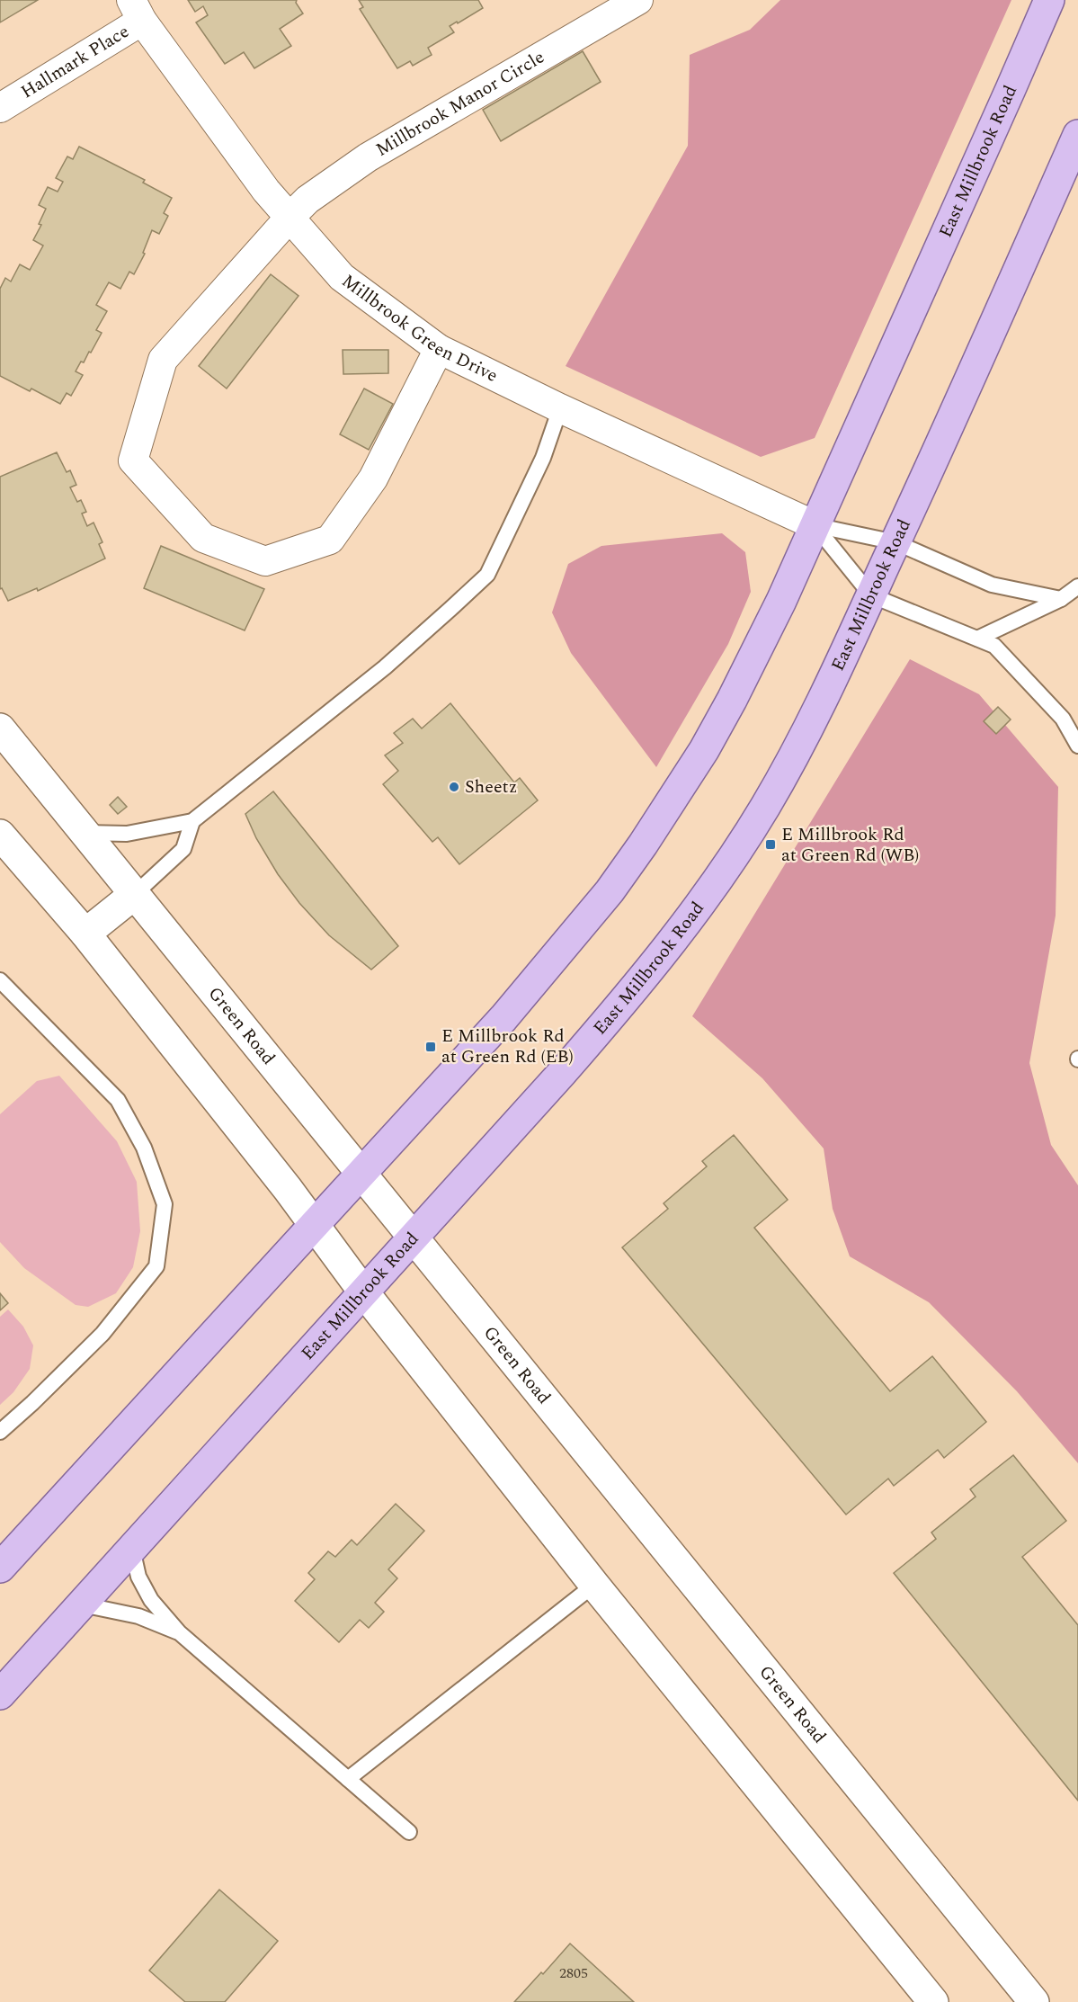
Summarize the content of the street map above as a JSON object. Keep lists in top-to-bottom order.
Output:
{
  "streets": {
    "main road": ["East Millbrook Road"],
    "street": [
      "Hallmark Place",
      "Millbrook Manor Circle",
      "Millbrook Green Drive",
      "Green Road"
    ]
  },
  "crossings": [
    ["Hallmark Place", "Millbrook Green Drive"],
    ["Millbrook Manor Circle", "Millbrook Green Drive"],
    ["East Millbrook Road", "Millbrook Green Drive"],
    ["East Millbrook Road", "Green Road"]
  ],
  "places": {
    "other": ["Sheetz"],
    "transit": ["E Millbrook Rd at Green Rd (WB)", "E Millbrook Rd at Green Rd (EB)"]
  },
  "house_numbers": ["2805"]
}
